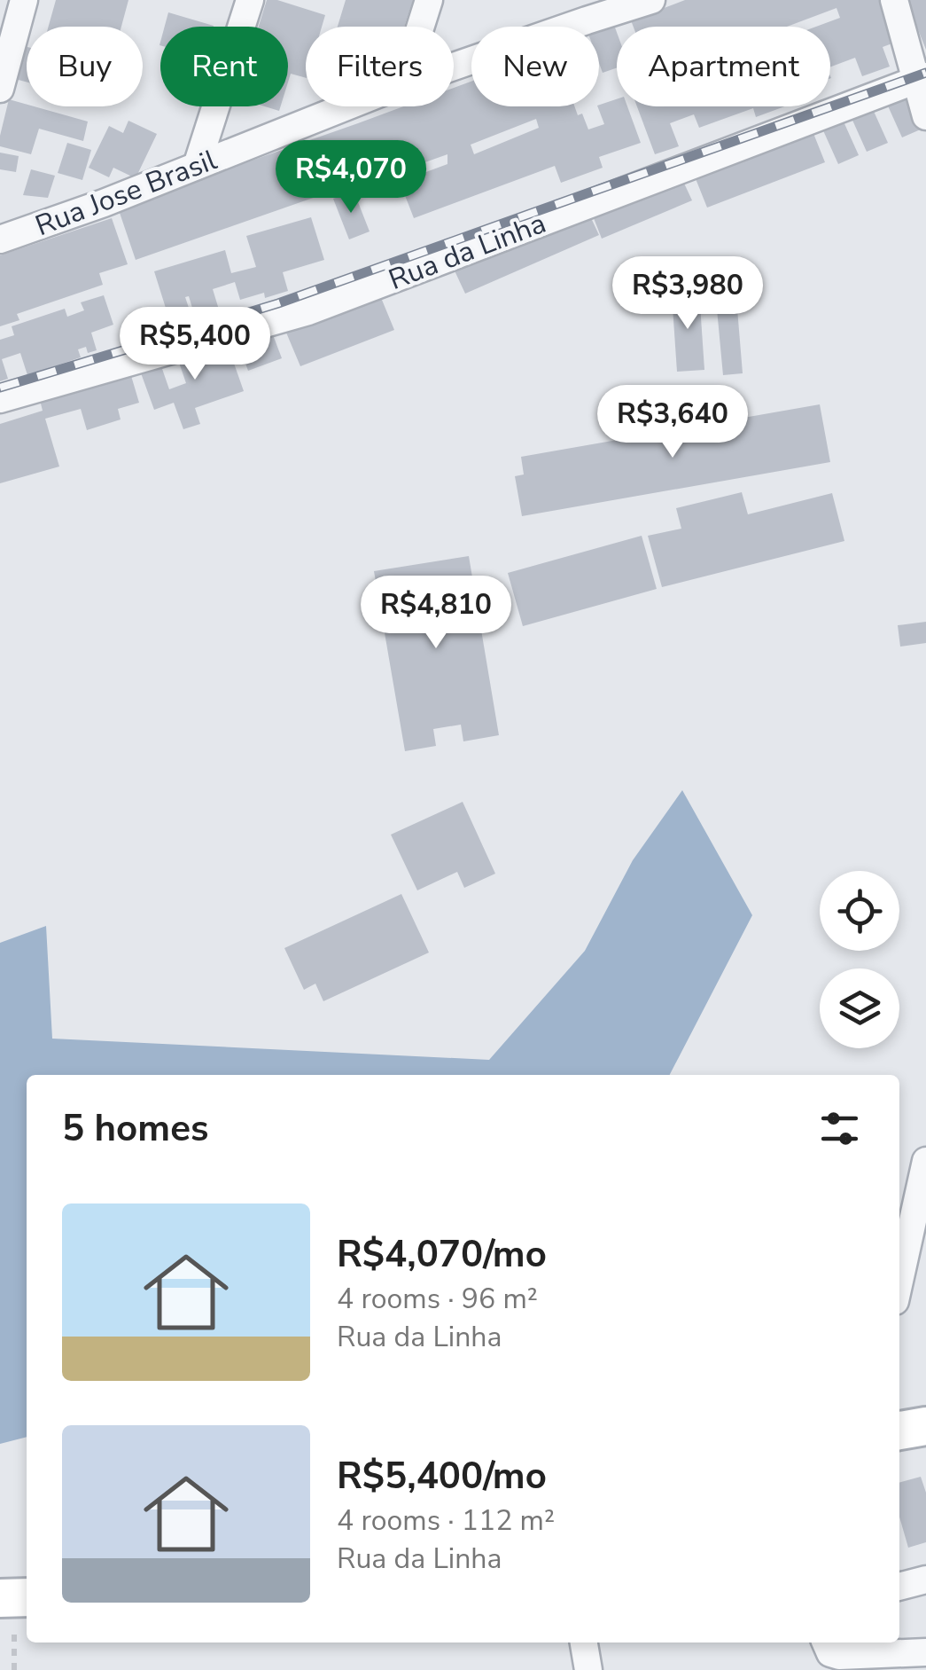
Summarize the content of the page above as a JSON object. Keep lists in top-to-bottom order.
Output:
{
  "streets": {
    "street": ["Rua Jose Brasil", "Rua da Linha"]
  },
  "page": {
    "chip": [
      "Buy",
      "Rent",
      "Filters",
      "New",
      "Apartment"
    ],
    "price": [
      "R$4,070",
      "R$3,980",
      "R$5,400",
      "R$3,640",
      "R$4,810"
    ],
    "heading": "5 homes",
    "list": [
      {
        "name": "R$4,070/mo",
        "note": "4 rooms · 96 m² · Rua da Linha"
      },
      {
        "name": "R$5,400/mo",
        "note": "4 rooms · 112 m² · Rua da Linha"
      }
    ]
  }
}
